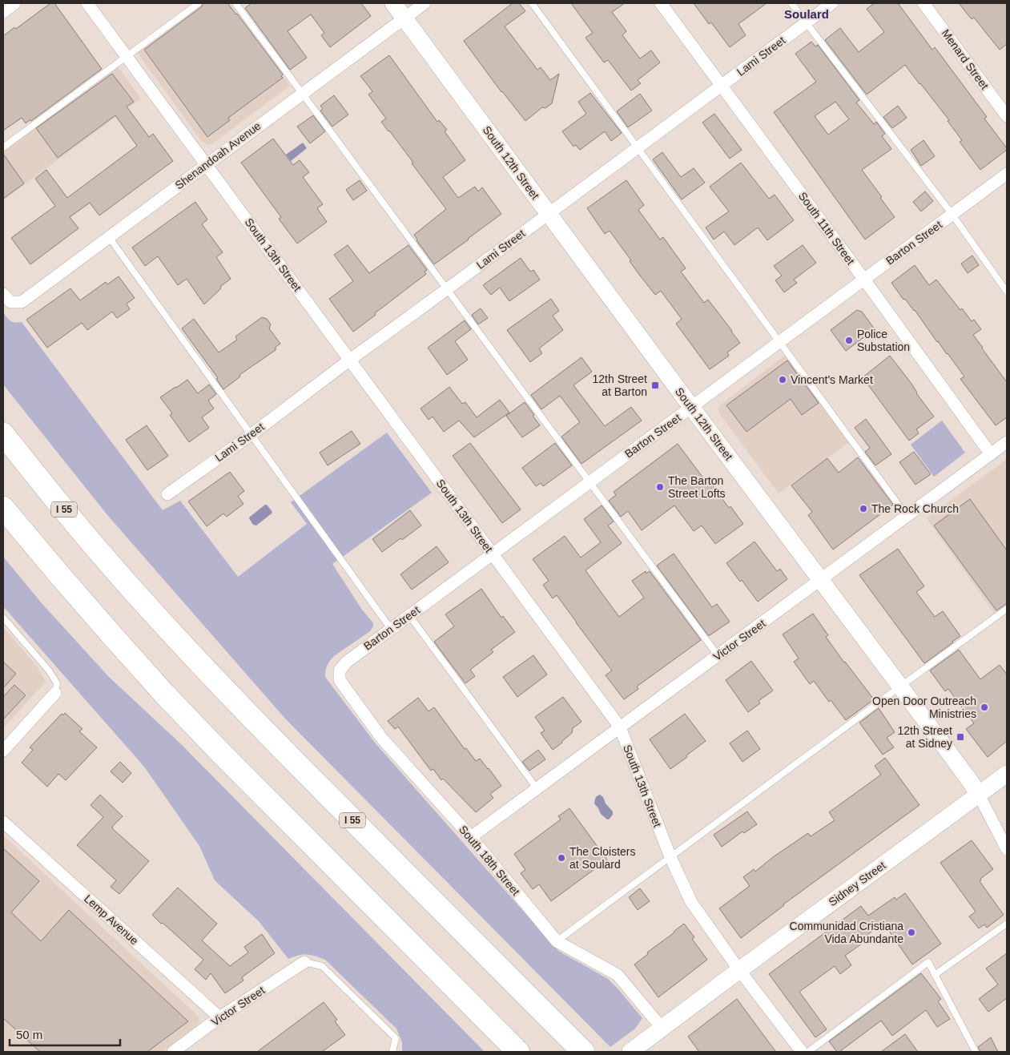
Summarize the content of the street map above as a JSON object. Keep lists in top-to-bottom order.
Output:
{
  "streets": {
    "highway": ["I 55"],
    "street": [
      "Lami Street",
      "Menard Street",
      "Shenandoah Avenue",
      "South 12th Street",
      "South 11th Street",
      "Barton Street",
      "South 13th Street",
      "Victor Street",
      "South 18th Street",
      "Sidney Street",
      "Lemp Avenue"
    ]
  },
  "crossings": [
    ["Lami Street", "South 12th Street"],
    ["Lami Street", "South 11th Street"],
    ["Lami Street", "South 13th Street"],
    ["Shenandoah Avenue", "South 12th Street"],
    ["Shenandoah Avenue", "South 13th Street"],
    ["South 12th Street", "Barton Street"],
    ["South 12th Street", "Victor Street"],
    ["South 12th Street", "Sidney Street"],
    ["South 11th Street", "Barton Street"],
    ["South 11th Street", "Victor Street"],
    ["Barton Street", "South 13th Street"],
    ["Barton Street", "South 18th Street"],
    ["South 13th Street", "Victor Street"],
    ["South 13th Street", "Sidney Street"],
    ["Victor Street", "South 18th Street"],
    ["Victor Street", "Lemp Avenue"],
    ["South 18th Street", "Sidney Street"]
  ],
  "districts": ["Soulard"],
  "places": {
    "other": [
      "Police Substation",
      "Vincent's Market",
      "The Barton Street Lofts",
      "The Rock Church",
      "Open Door Outreach Ministries",
      "The Cloisters at Soulard",
      "Communidad Cristiana Vida Abundante"
    ],
    "transit": ["12th Street at Barton", "12th Street at Sidney"]
  },
  "scale_bar": "50 m"
}
